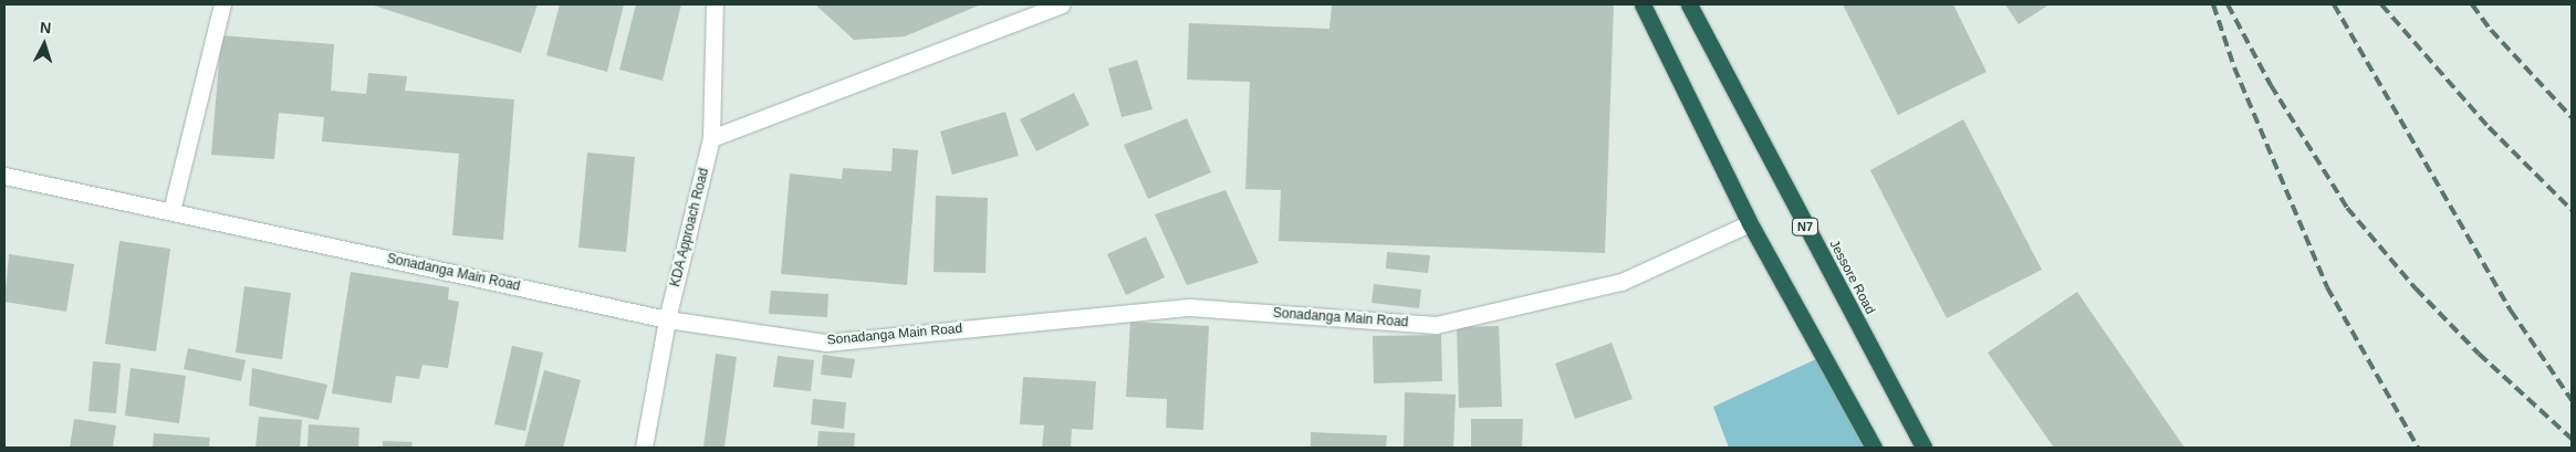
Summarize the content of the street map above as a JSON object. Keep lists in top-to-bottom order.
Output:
{
  "streets": {
    "highway": ["N7", "Jessore Road"],
    "street": ["KDA Approach Road", "Sonadanga Main Road"]
  },
  "crossings": [
    ["KDA Approach Road", "Sonadanga Main Road"]
  ],
  "north": "top"
}
